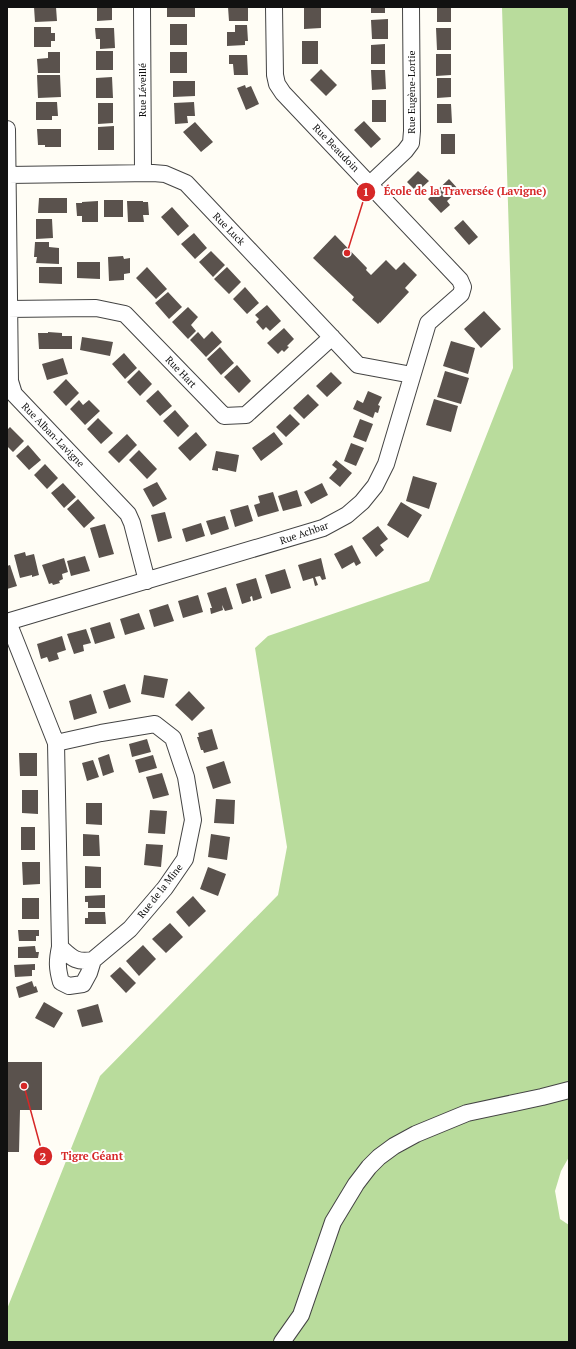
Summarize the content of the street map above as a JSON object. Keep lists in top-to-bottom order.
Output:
{
  "streets": {
    "street": [
      "Rue Léveillé",
      "Rue Eugène-Lortie",
      "Rue Beaudoin",
      "Rue Luck",
      "Rue Hart",
      "Rue Alban-Lavigne",
      "Rue Achbar",
      "Rue de la Mine"
    ]
  },
  "crossings": [
    ["Rue Léveillé", "Rue Luck"],
    ["Rue Eugène-Lortie", "Rue Beaudoin"],
    ["Rue Beaudoin", "Rue Achbar"],
    ["Rue Luck", "Rue Hart"],
    ["Rue Luck", "Rue Alban-Lavigne"],
    ["Rue Luck", "Rue Achbar"],
    ["Rue Hart", "Rue Alban-Lavigne"],
    ["Rue Alban-Lavigne", "Rue Achbar"],
    ["Rue Achbar", "Rue de la Mine"]
  ],
  "places": ["École de la Traversée (Lavigne)", "Tigre Géant"]
}
